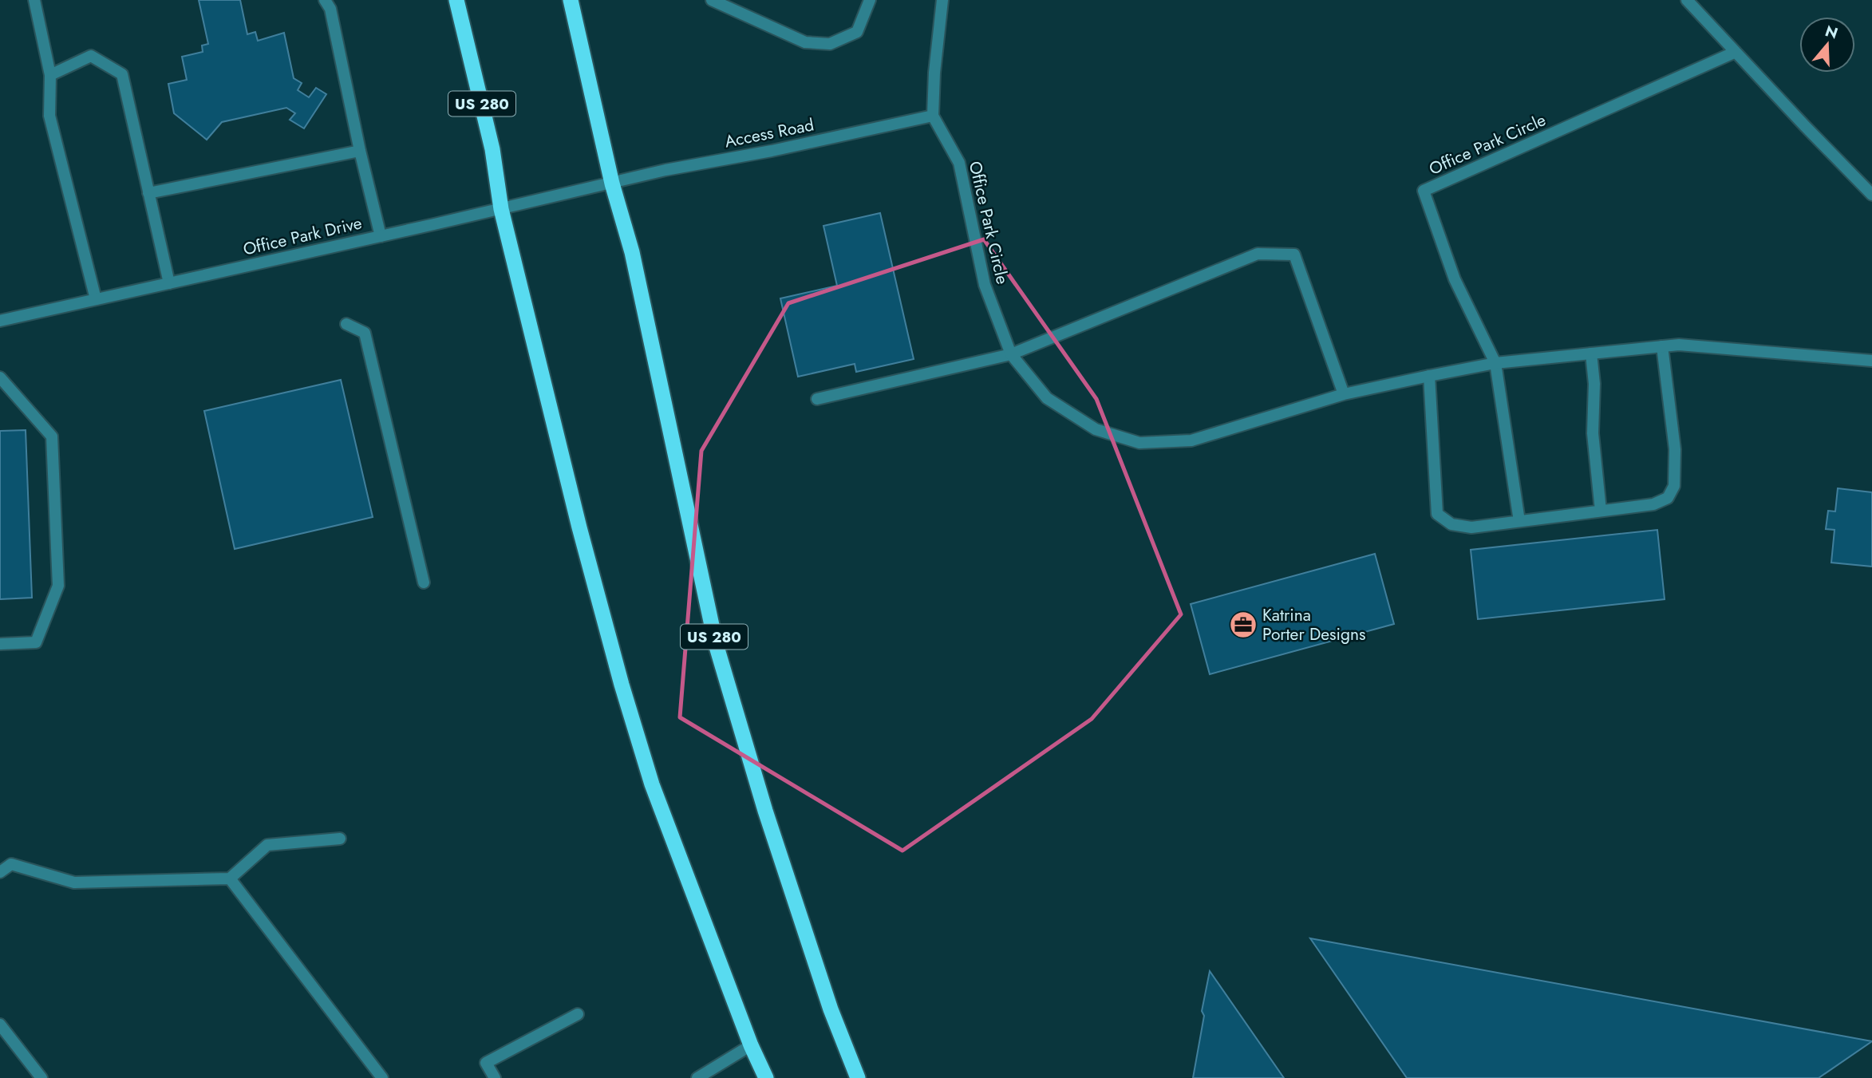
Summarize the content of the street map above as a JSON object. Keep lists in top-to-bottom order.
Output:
{
  "streets": {
    "highway": ["US 280"],
    "street": ["Access Road", "Office Park Circle", "Office Park Drive"]
  },
  "crossings": [
    ["US 280", "Access Road"],
    ["US 280", "Office Park Drive"],
    ["Access Road", "Office Park Circle"],
    ["Access Road", "Office Park Drive"]
  ],
  "places": {
    "office": ["Katrina Porter Designs"]
  },
  "north": "top"
}
